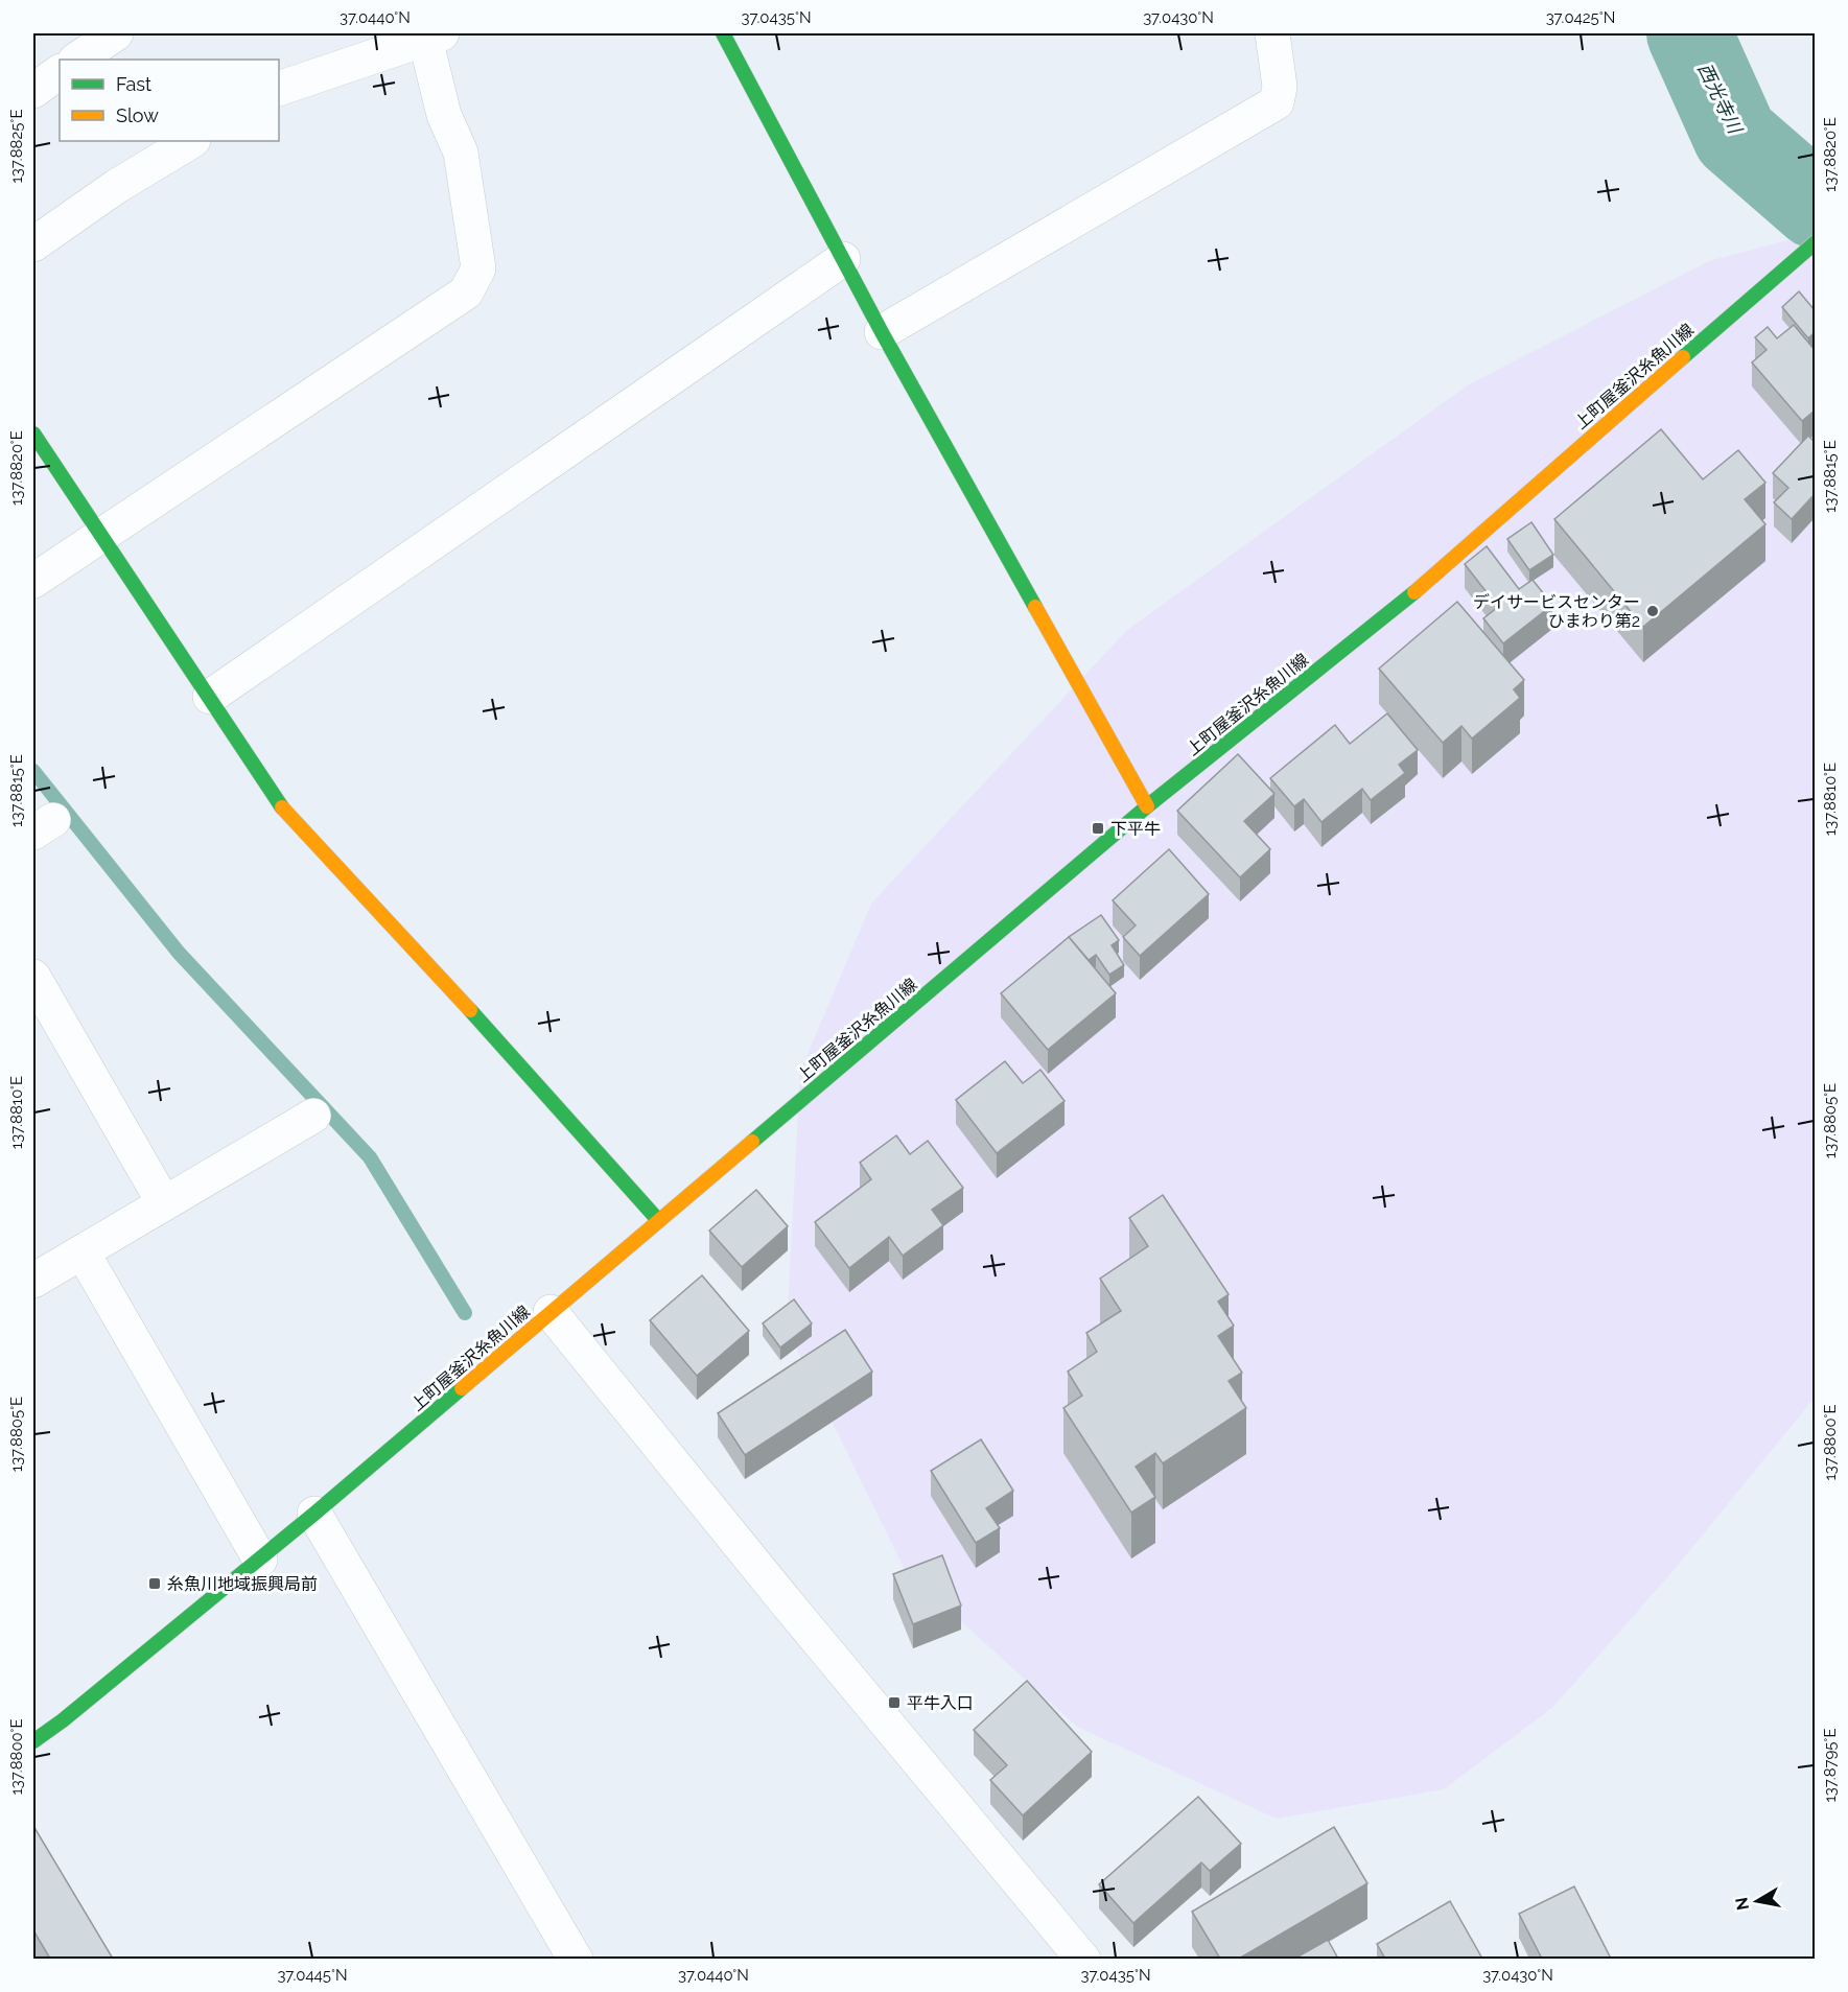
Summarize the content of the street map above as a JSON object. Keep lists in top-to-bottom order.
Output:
{
  "streets": {
    "main road": ["上町屋釜沢糸魚川線"]
  },
  "water": ["西光寺川"],
  "places": {
    "other": ["デイサービスセンター ひまわり第2"],
    "transit": ["下平牛", "糸魚川地域振興局前", "平牛入口"]
  },
  "legend": ["Fast", "Slow"],
  "north": "left",
  "coordinates": [
    "37.0440°N",
    "37.0435°N",
    "37.0430°N",
    "37.0425°N",
    "137.8825°E",
    "137.8820°E",
    "137.8815°E",
    "137.8810°E",
    "137.8805°E",
    "137.8800°E",
    "137.8795°E",
    "37.0445°N"
  ]
}
